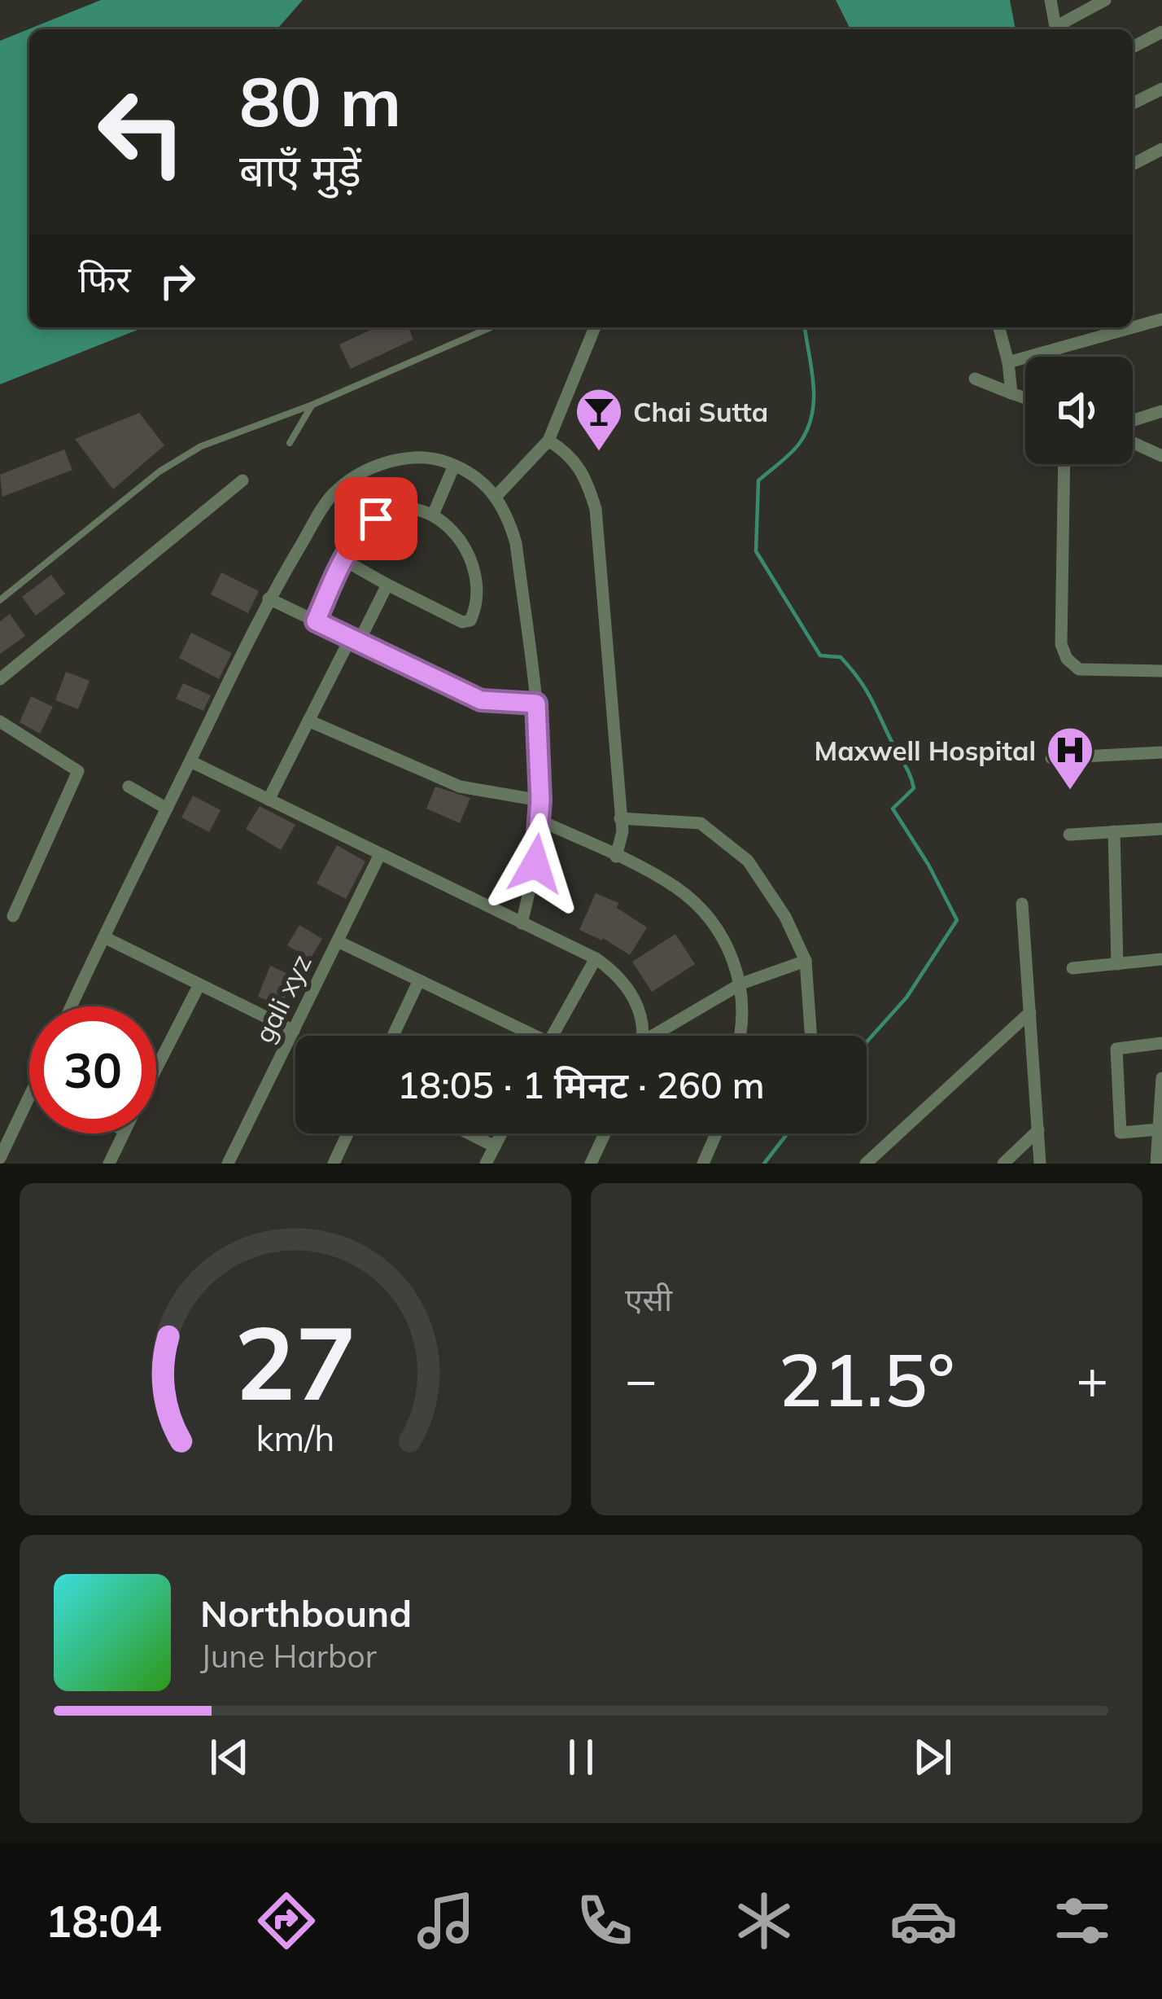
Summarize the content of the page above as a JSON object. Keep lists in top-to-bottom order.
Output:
{
  "streets": {
    "street": ["gali xyz"]
  },
  "places": {
    "bar": ["Chai Sutta"],
    "hospital": ["Maxwell Hospital"]
  },
  "page": {
    "turn": ["80 m", "बाएँ मुड़ें"],
    "then": "फिर",
    "limit": "30",
    "trip": "18:05 · 1 मिनट · 260 m",
    "tile": "एसी",
    "heat": ["−", "21.5°", "+"],
    "song": ["Northbound", "June Harbor"],
    "tabs": "18:04",
    "gauge": ["27", "km/h"]
  }
}
